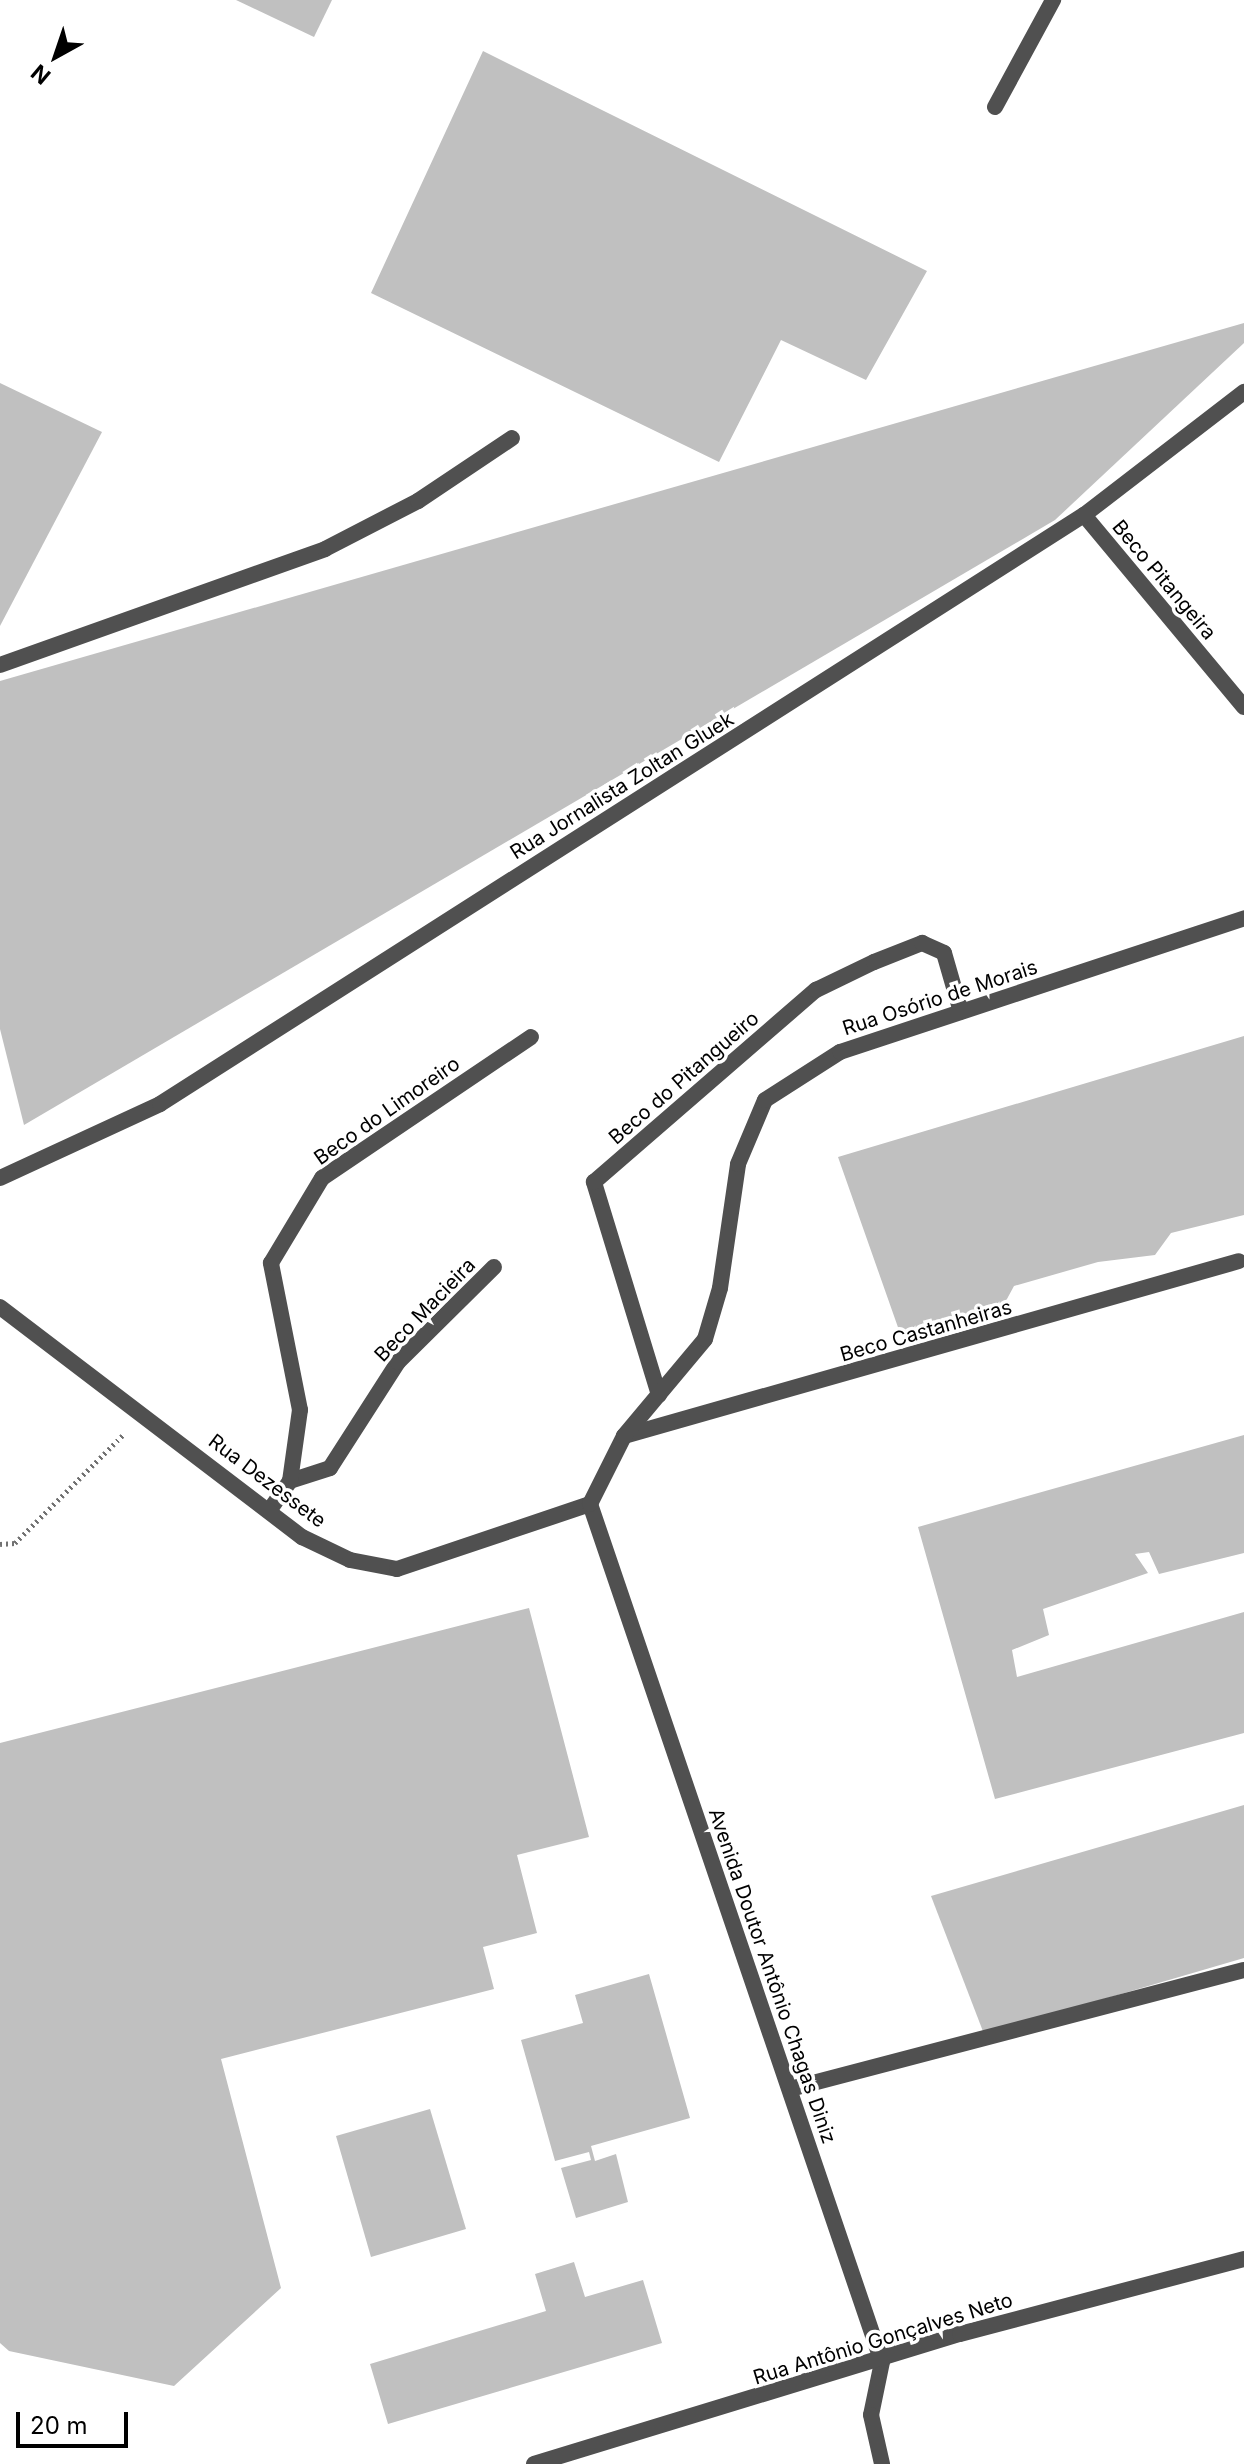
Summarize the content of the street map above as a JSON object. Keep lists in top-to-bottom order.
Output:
{
  "streets": {
    "street": [
      "Beco Pitangeira",
      "Rua Jornalista Zoltan Gluek",
      "Rua Osório de Morais",
      "Beco do Pitangueiro",
      "Beco do Limoreiro",
      "Beco Macieira",
      "Beco Castanheiras",
      "Rua Dezessete",
      "Avenida Doutor Antônio Chagas Diniz",
      "Rua Antônio Gonçalves Neto"
    ]
  },
  "crossings": [
    ["Beco Pitangeira", "Rua Jornalista Zoltan Gluek"],
    ["Rua Osório de Morais", "Beco do Pitangueiro"],
    ["Rua Osório de Morais", "Beco Castanheiras"],
    ["Rua Osório de Morais", "Rua Dezessete"],
    ["Rua Osório de Morais", "Avenida Doutor Antônio Chagas Diniz"],
    ["Beco do Limoreiro", "Beco Macieira"],
    ["Beco do Limoreiro", "Rua Dezessete"],
    ["Rua Dezessete", "Avenida Doutor Antônio Chagas Diniz"],
    ["Avenida Doutor Antônio Chagas Diniz", "Rua Antônio Gonçalves Neto"]
  ],
  "scale_bar": "20 m",
  "north": "bottom left"
}
